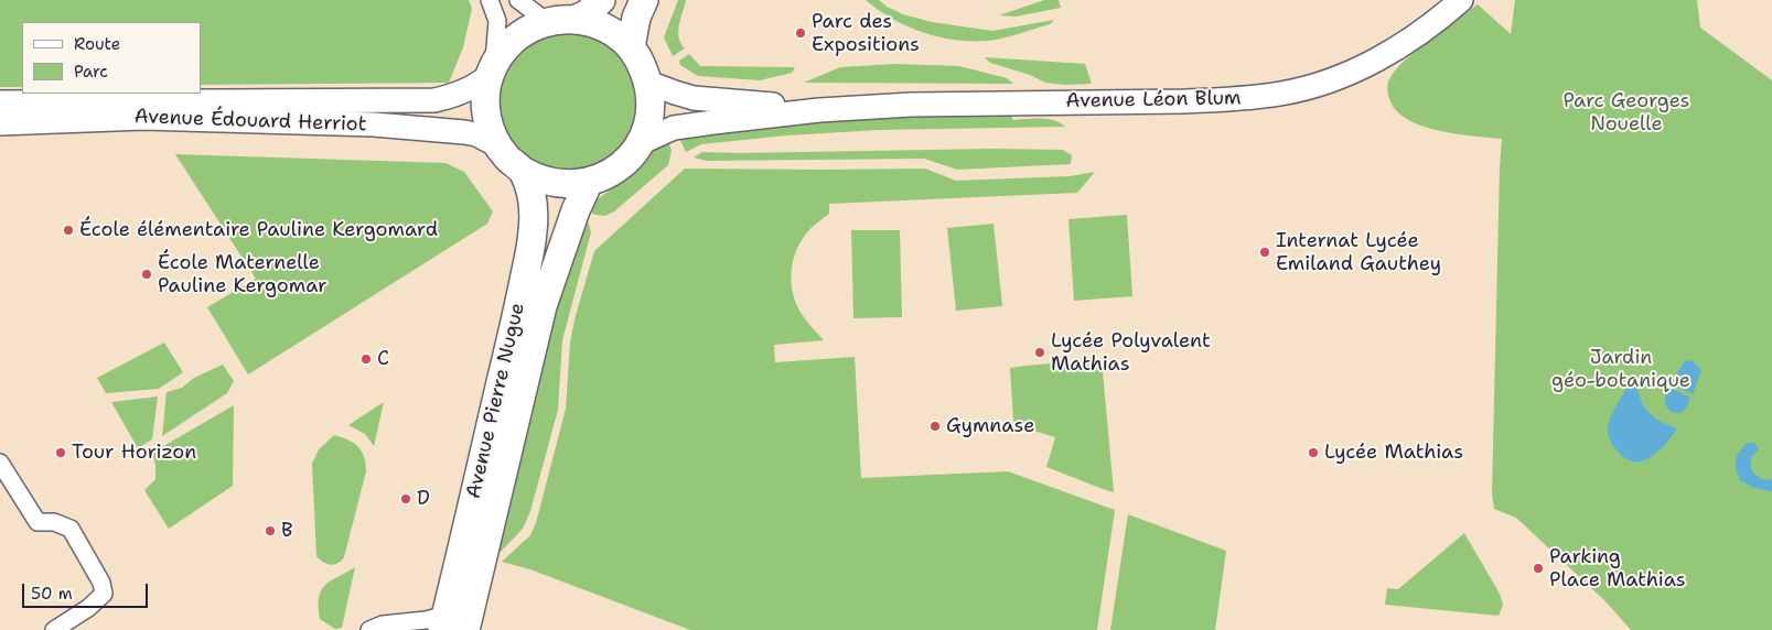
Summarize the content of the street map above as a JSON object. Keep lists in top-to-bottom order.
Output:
{
  "streets": {
    "main road": ["Avenue Léon Blum", "Avenue Édouard Herriot", "Avenue Pierre Nugue"]
  },
  "crossings": [
    ["Avenue Léon Blum", "Avenue Édouard Herriot"],
    ["Avenue Léon Blum", "Avenue Pierre Nugue"],
    ["Avenue Édouard Herriot", "Avenue Pierre Nugue"]
  ],
  "parks": ["Parc Georges Nouelle", "Jardin géo-botanique"],
  "places": [
    "Parc des Expositions",
    "École élémentaire Pauline Kergomard",
    "Internat Lycée Emiland Gauthey",
    "École Maternelle Pauline Kergomar",
    "Lycée Polyvalent Mathias",
    "C",
    "Gymnase",
    "Tour Horizon",
    "Lycée Mathias",
    "D",
    "B",
    "Parking Place Mathias"
  ],
  "legend": ["Route", "Parc"],
  "scale_bar": "50 m"
}
